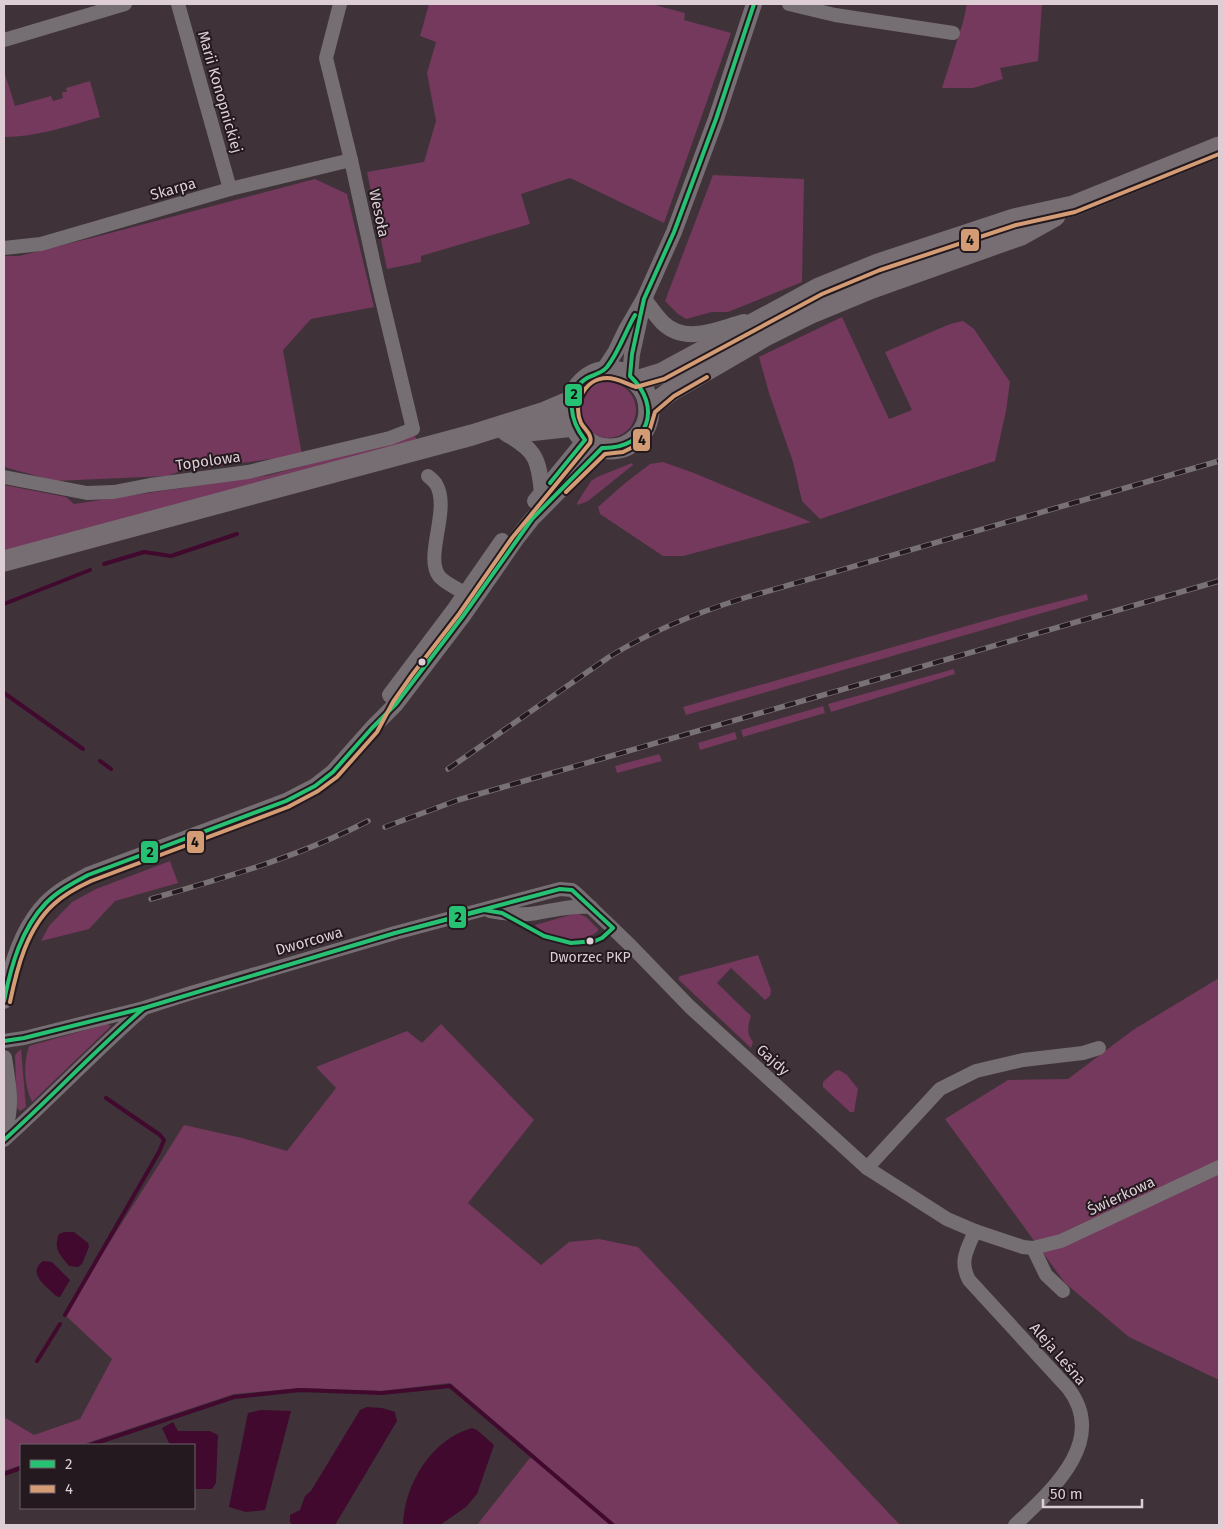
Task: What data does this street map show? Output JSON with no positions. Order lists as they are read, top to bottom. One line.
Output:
{"streets":{"street":["Marii Konopnickiej","Skarpa","Wesoła","Topolowa","Dworcowa","Gajdy","Świerkowa","Aleja Leśna"]},"crossings":[["Marii Konopnickiej","Skarpa"],["Skarpa","Wesoła"],["Wesoła","Topolowa"],["Dworcowa","Gajdy"],["Gajdy","Świerkowa"],["Świerkowa","Aleja Leśna"]],"places":["Dworzec PKP"],"lines":["transit line 2","transit line 4"],"legend":["2","4"],"scale_bar":"50 m"}
